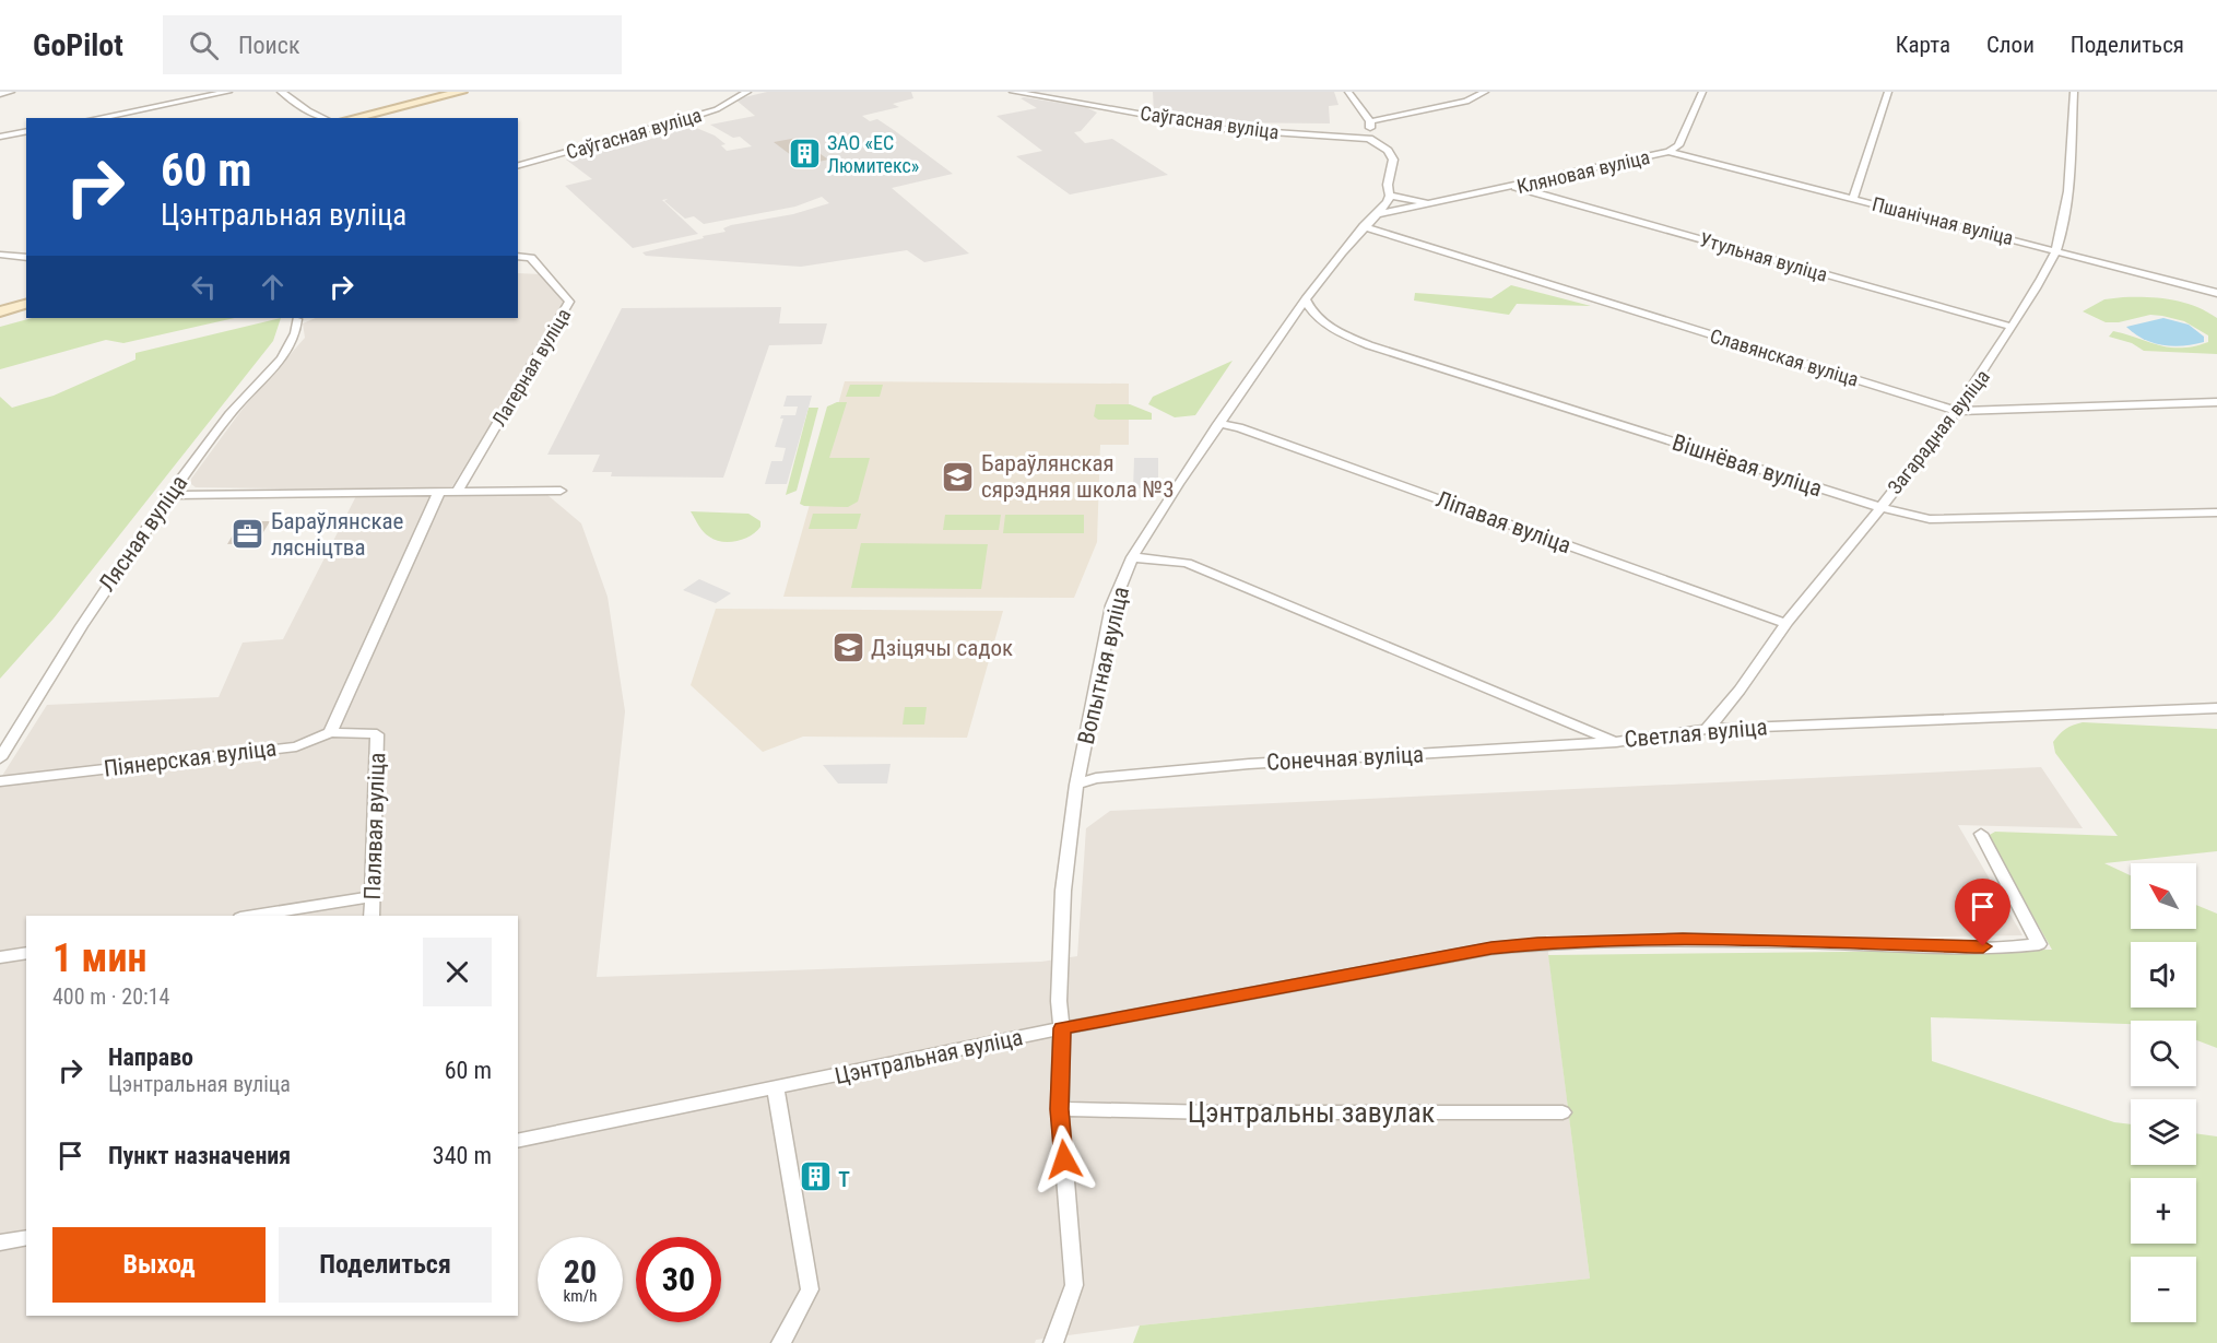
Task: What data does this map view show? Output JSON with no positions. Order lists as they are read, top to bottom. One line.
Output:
{"streets":{"street":["Саўгасная вуліца","Кляновая вуліца","Пшанічная вуліца","Утульная вуліца","Славянская вуліца","Лагерная вуліца","Загарадная вуліца","Вішнёвая вуліца","Ліпавая вуліца","Лясная вуліца","Вопытная вуліца","Светлая вуліца","Піянерская вуліца","Сонечная вуліца","Палявая вуліца","Цэнтральная вуліца","Цэнтральны завулак"]},"crossings":[["Кляновая вуліца","Пшанічная вуліца"],["Кляновая вуліца","Утульная вуліца"],["Кляновая вуліца","Вопытная вуліца"],["Пшанічная вуліца","Загарадная вуліца"],["Утульная вуліца","Загарадная вуліца"],["Славянская вуліца","Загарадная вуліца"],["Славянская вуліца","Вопытная вуліца"],["Загарадная вуліца","Вішнёвая вуліца"],["Загарадная вуліца","Ліпавая вуліца"],["Загарадная вуліца","Светлая вуліца"],["Вішнёвая вуліца","Вопытная вуліца"],["Ліпавая вуліца","Вопытная вуліца"],["Вопытная вуліца","Светлая вуліца"],["Вопытная вуліца","Сонечная вуліца"],["Вопытная вуліца","Цэнтральная вуліца"],["Вопытная вуліца","Цэнтральны завулак"],["Светлая вуліца","Сонечная вуліца"],["Піянерская вуліца","Палявая вуліца"]],"places":{"building":["ЗАО «ЕС Люмитекс»","т"],"school or university":["Бараўлянская сярэдняя школа №3","Дзіцячы садок"],"office":["Бараўлянскае лясніцтва"]},"north":"top left","page":{"header":"GoPilot","search":"Поиск","nav":["Карта","Слои","Поделиться"],"turn":["60 m","Цэнтральная вуліца"],"map_buttons":["+","−"],"heading":["1 мин","400 m · 20:14"],"list":[{"name":"Направо","note":"Цэнтральная вуліца","value":"60 m"},{"name":"Пункт назначения","value":"340 m"}],"buttons":["Выход","Поделиться"],"speed":"20 km/h","limit":"30"}}
